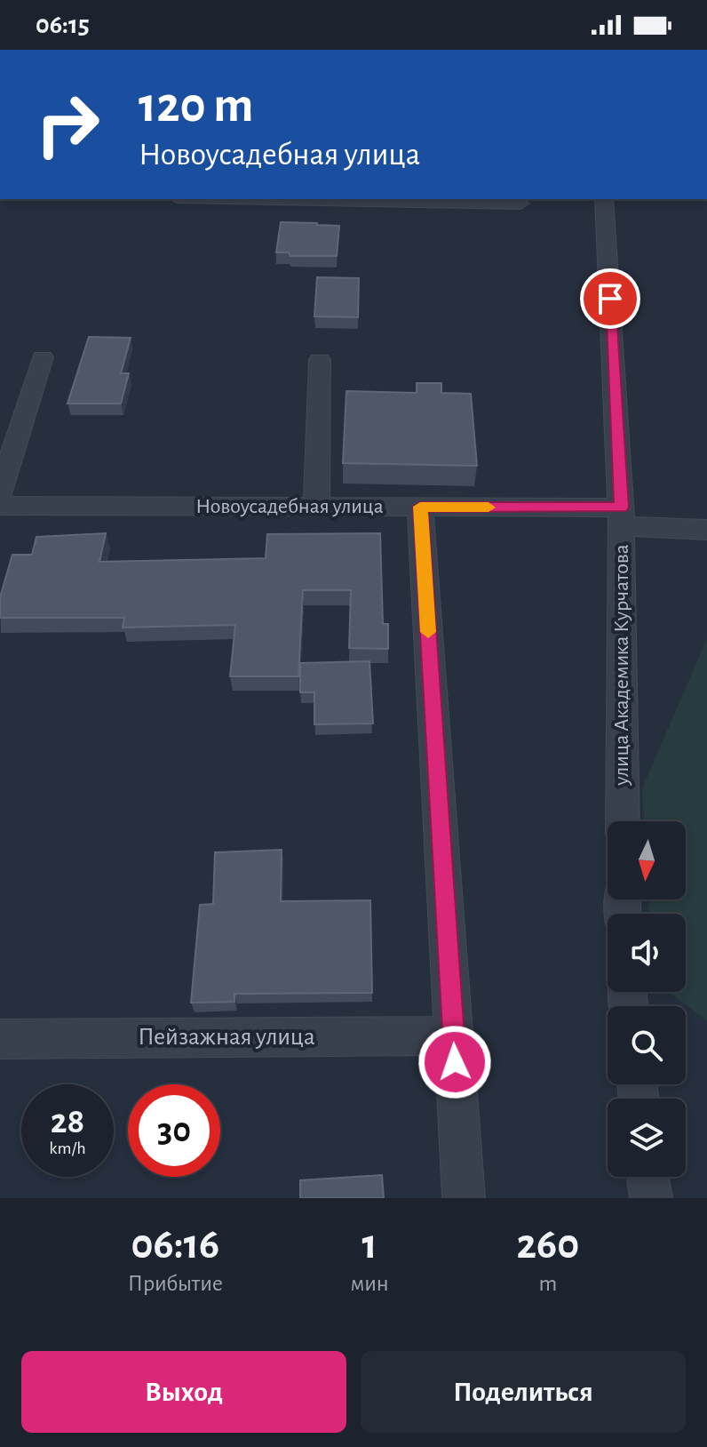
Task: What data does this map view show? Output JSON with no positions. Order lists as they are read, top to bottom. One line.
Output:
{"streets":{"street":["Новоусадебная улица","улица Академика Курчатова","Пейзажная улица"]},"crossings":[["Новоусадебная улица","улица Академика Курчатова"]],"north":"bottom","page":{"status":"06:15","turn":["120 m","Новоусадебная улица"],"speed":"28 km/h","limit":"30","eta":["06:16","Прибытие","1","мин","260","m"],"buttons":["Выход","Поделиться"]}}
